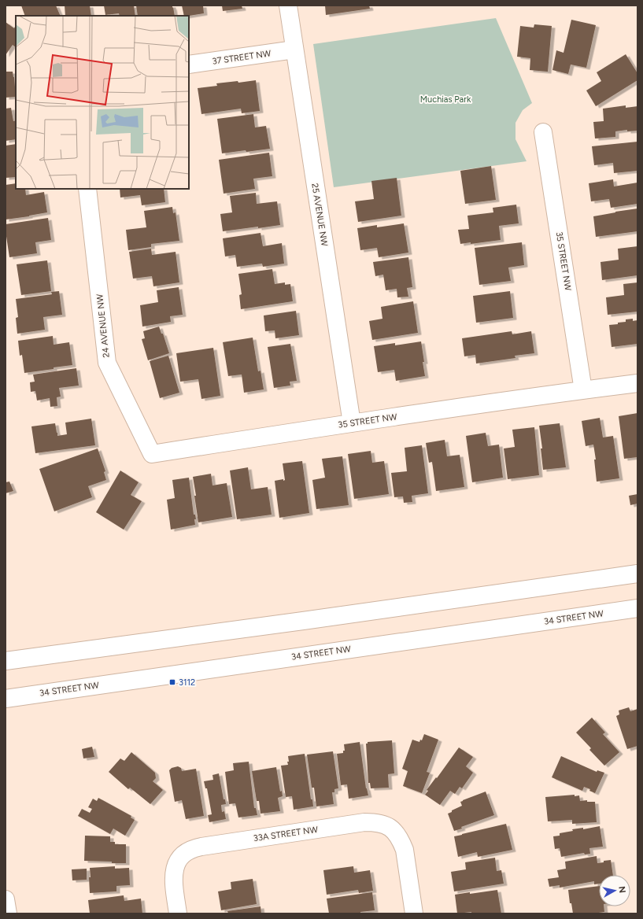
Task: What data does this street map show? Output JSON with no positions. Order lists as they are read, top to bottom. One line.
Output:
{"streets":{"street":["37 STREET NW","25 AVENUE NW","35 STREET NW","24 AVENUE NW","34 STREET NW","33A STREET NW"]},"crossings":[["37 STREET NW","25 AVENUE NW"],["25 AVENUE NW","35 STREET NW"],["35 STREET NW","24 AVENUE NW"]],"parks":["Muchias Park"],"places":{"transit":["3112"]},"north":"right"}
